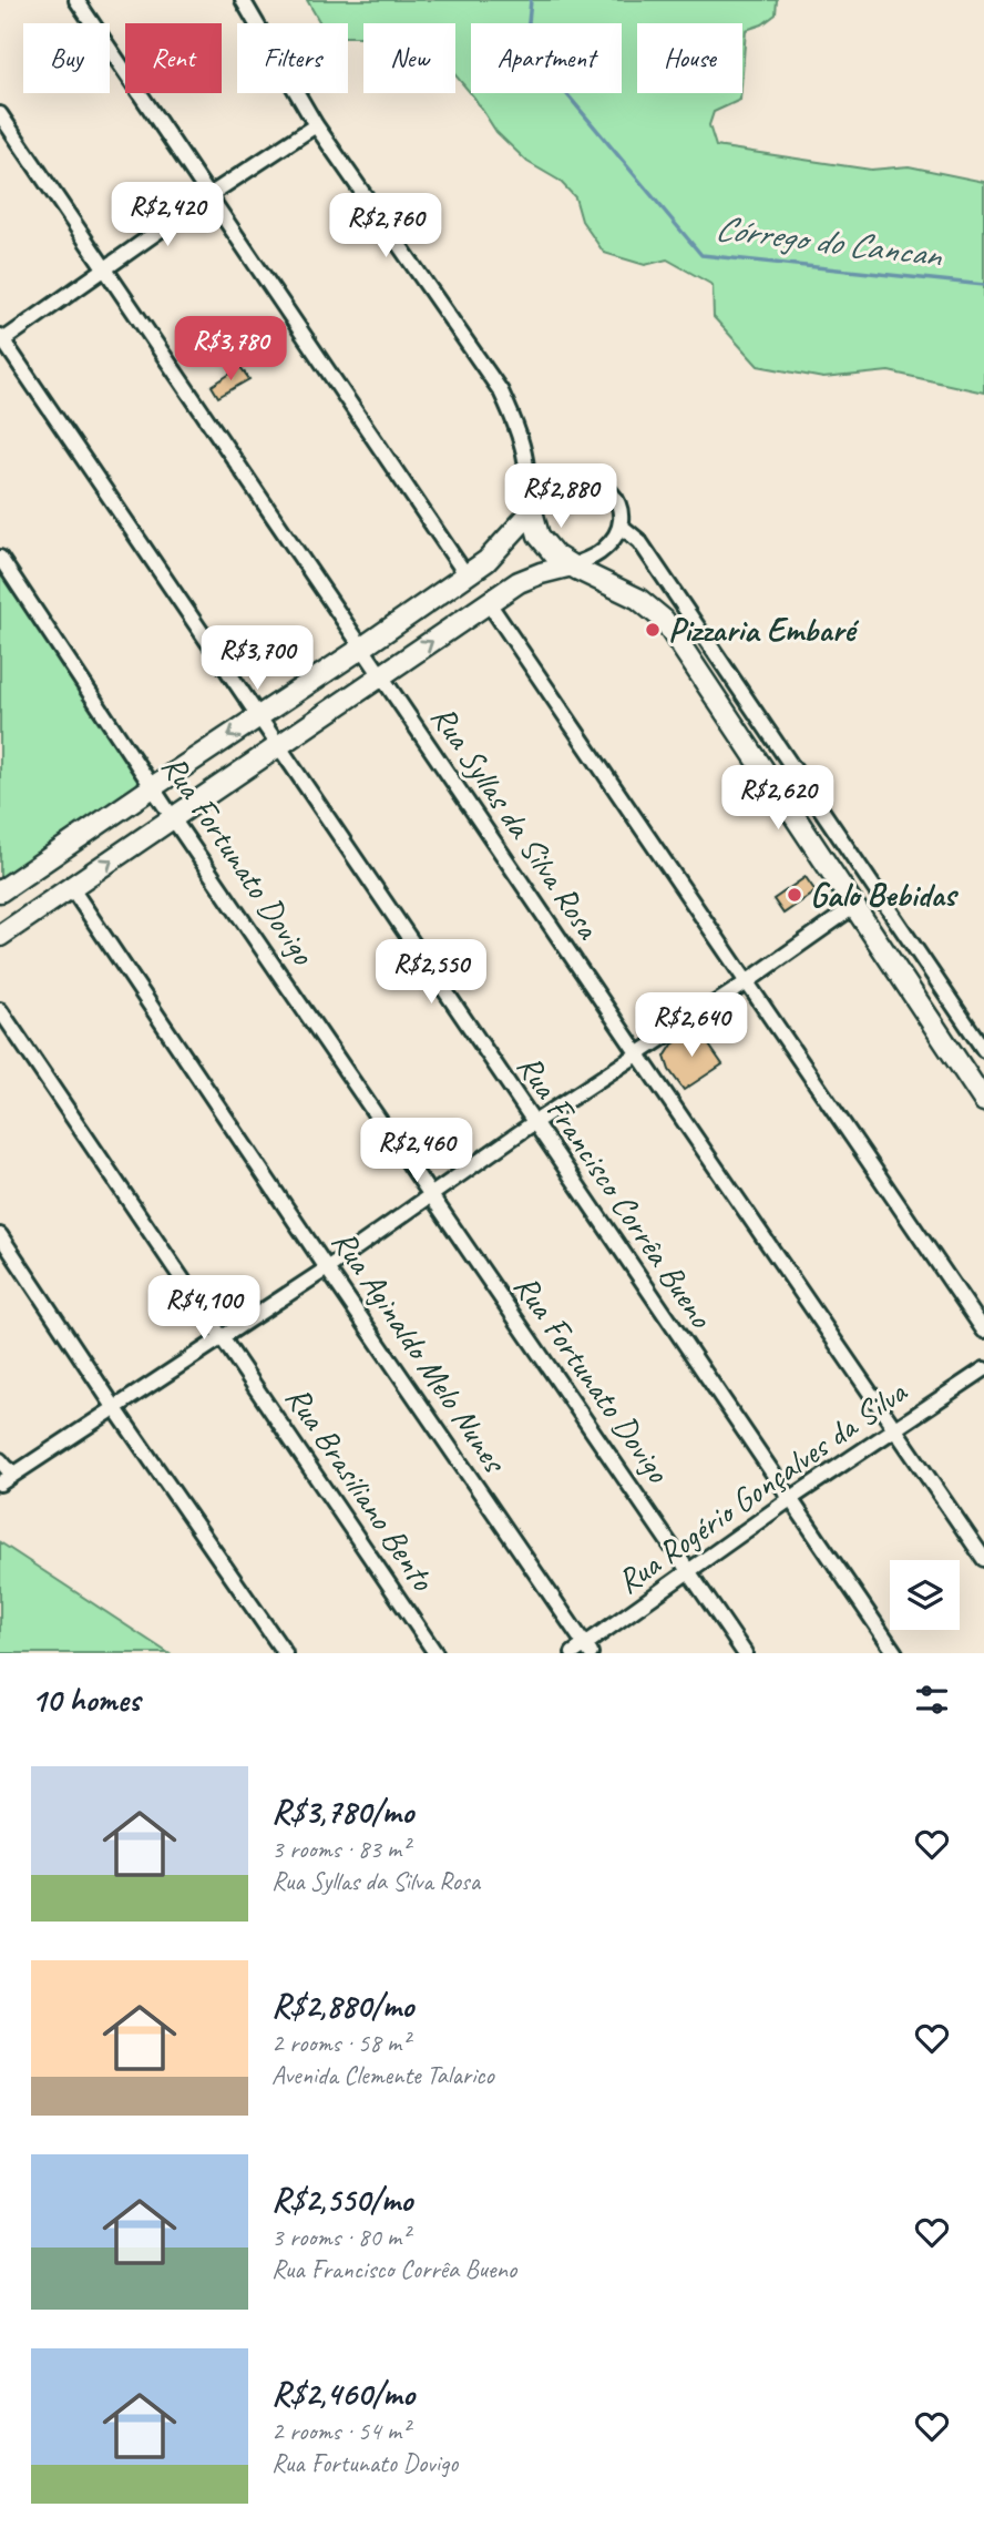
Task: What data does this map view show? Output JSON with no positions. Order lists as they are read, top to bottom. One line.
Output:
{"streets":{"street":["Rua Syllas da Silva Rosa","Rua Fortunato Dovigo","Rua Francisco Corrêa Bueno","Rua Aginaldo Melo Nunes","Rua Rogério Gonçalves da Silva","Rua Brasiliano Bento"]},"crossings":[["Rua Syllas da Silva Rosa","Rua Rogério Gonçalves da Silva"],["Rua Fortunato Dovigo","Rua Rogério Gonçalves da Silva"],["Rua Francisco Corrêa Bueno","Rua Rogério Gonçalves da Silva"],["Rua Aginaldo Melo Nunes","Rua Rogério Gonçalves da Silva"]],"water":["Córrego do Cancan"],"places":["Pizzaria Embaré","Galo Bebidas"],"page":{"chip":["Buy","Rent","Filters","New","Apartment","House"],"price":["R$2,420","R$2,760","R$3,780","R$2,880","R$3,700","R$2,620","R$2,550","R$2,640","R$2,460","R$4,100"],"heading":"10 homes","list":[{"name":"R$3,780/mo","note":"3 rooms · 83 m² · Rua Syllas da Silva Rosa"},{"name":"R$2,880/mo","note":"2 rooms · 58 m² · Avenida Clemente Talarico"},{"name":"R$2,550/mo","note":"3 rooms · 80 m² · Rua Francisco Corrêa Bueno"},{"name":"R$2,460/mo","note":"2 rooms · 54 m² · Rua Fortunato Dovigo"}]}}
